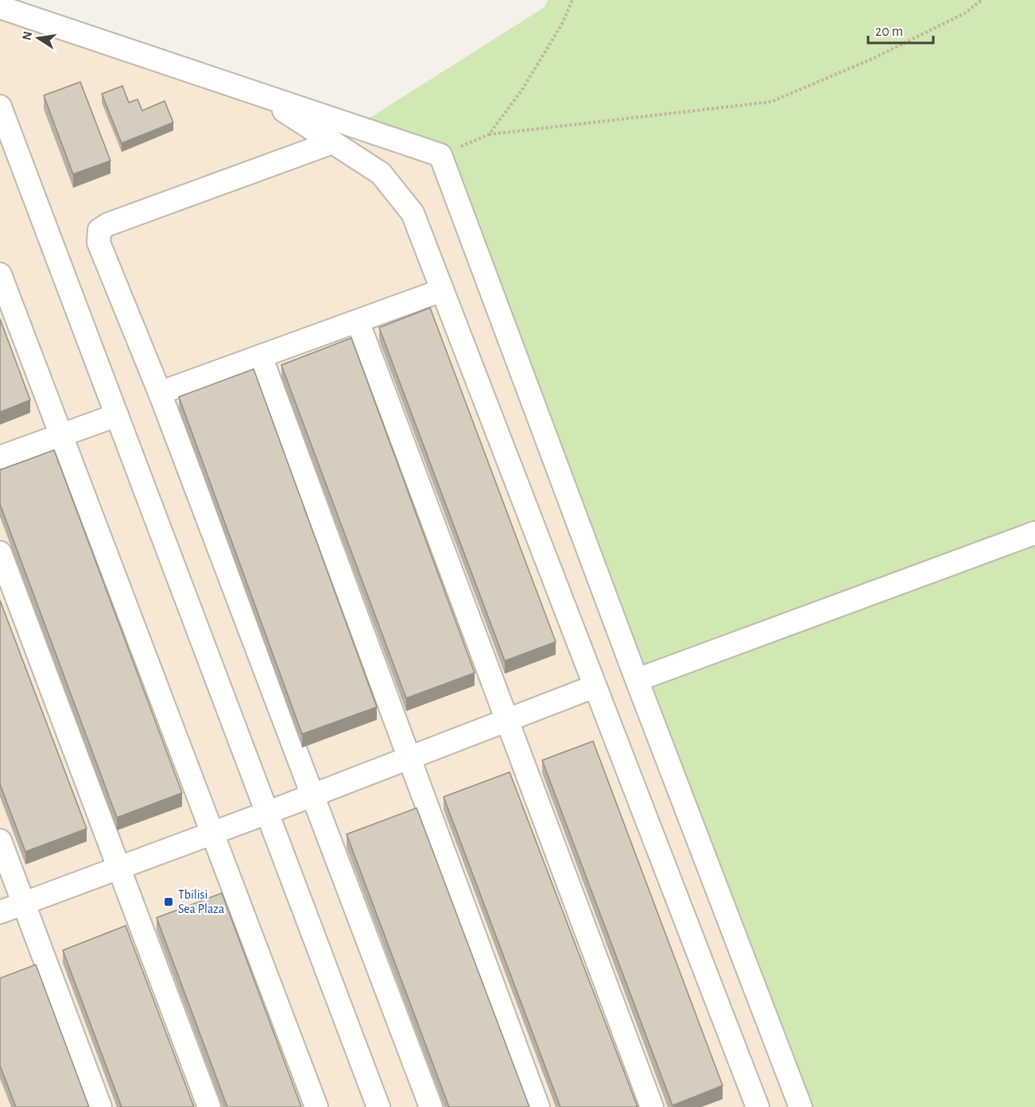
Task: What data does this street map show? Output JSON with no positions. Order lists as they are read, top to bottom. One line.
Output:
{"places":{"transit":["Tbilisi Sea Plaza"]},"scale_bar":"20 m","north":"left"}
